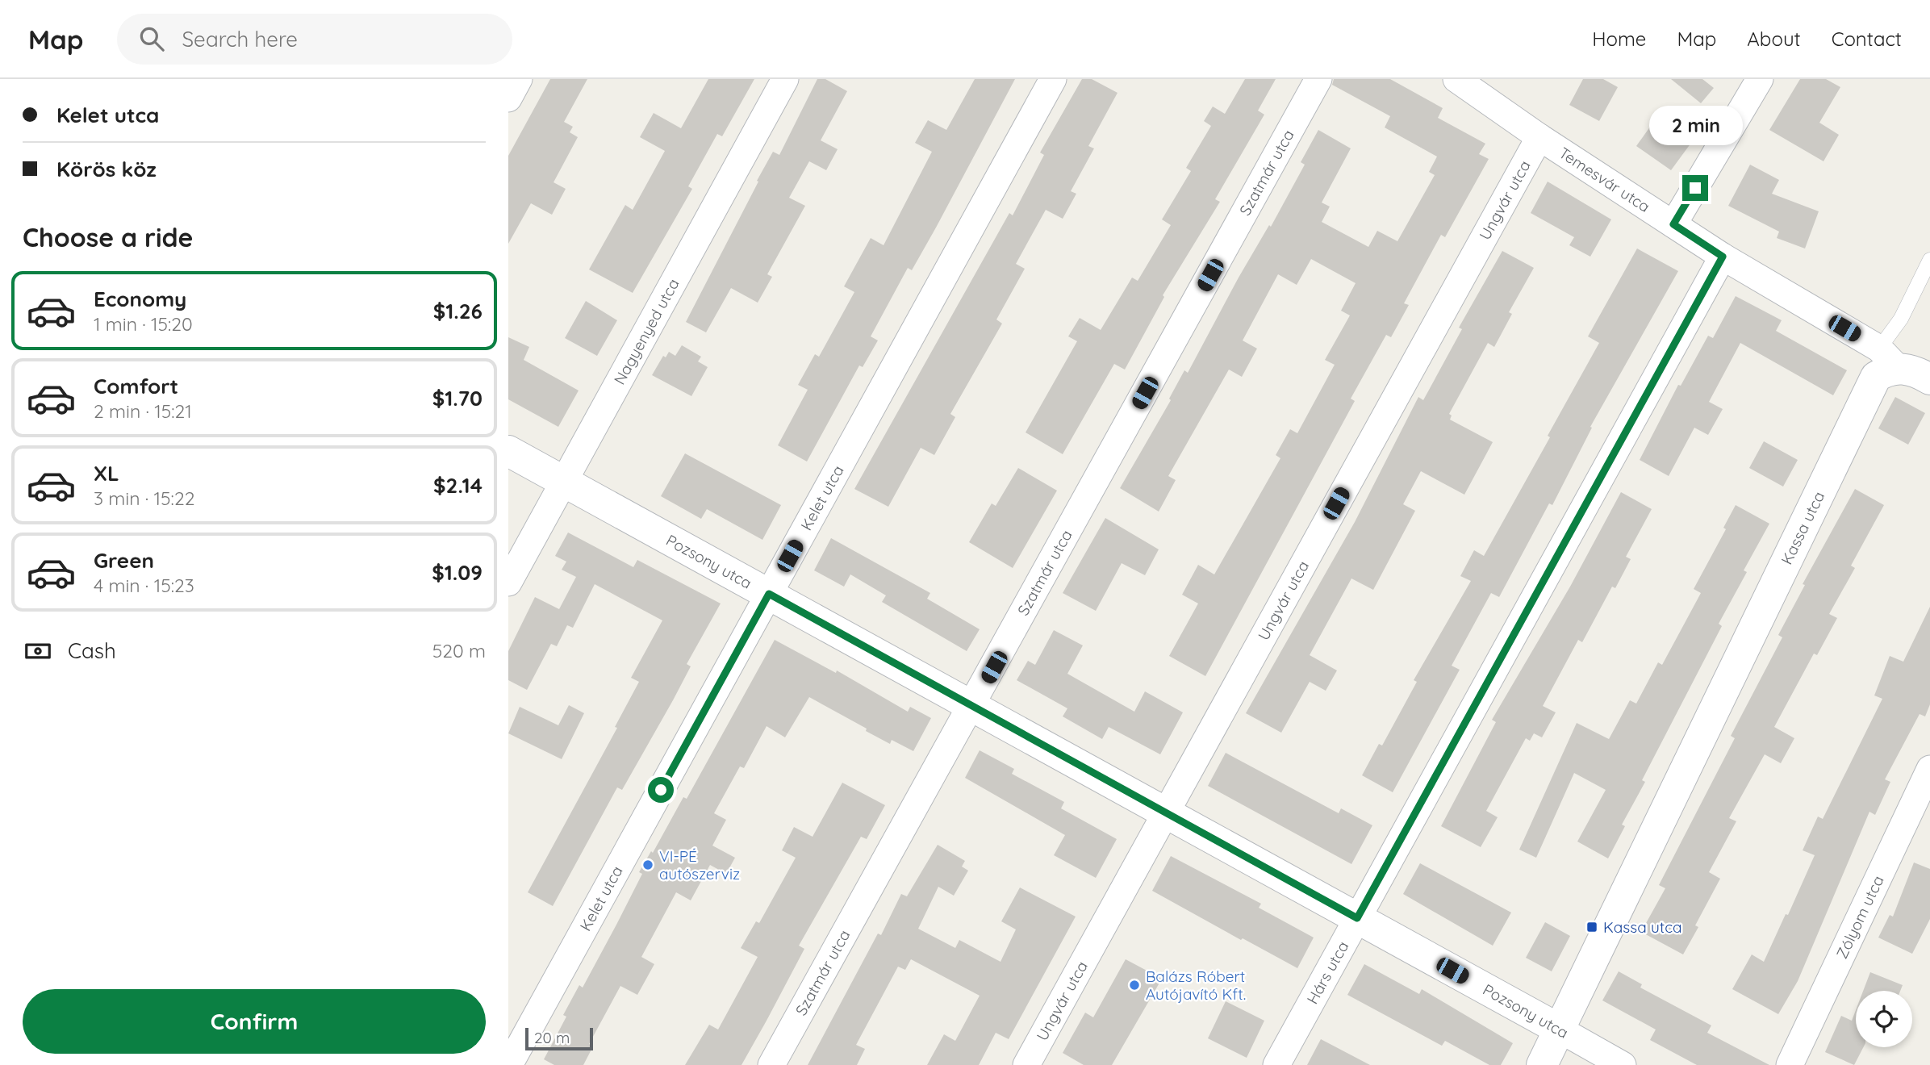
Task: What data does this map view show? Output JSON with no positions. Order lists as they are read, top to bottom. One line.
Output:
{"streets":{"street":["Szatmár utca","Temesvár utca","Ungvár utca","Nagyenyed utca","Kelet utca","Kassa utca","Pozsony utca","Zólyom utca","Hárs utca"]},"crossings":[["Szatmár utca","Pozsony utca"],["Temesvár utca","Ungvár utca"],["Temesvár utca","Kassa utca"],["Temesvár utca","Hárs utca"],["Ungvár utca","Pozsony utca"],["Nagyenyed utca","Pozsony utca"],["Kelet utca","Pozsony utca"],["Kassa utca","Pozsony utca"],["Pozsony utca","Hárs utca"]],"places":{"other":["VI-PÉ autószerviz","Balázs Róbert Autójavító Kft."],"transit":["Kassa utca"]},"scale_bar":"20 m","page":{"header":"Map","search":"Search here","nav":["Home","Map","About","Contact"],"banner":["Kelet utca","Körös köz"],"bubble":"2 min","heading":"Choose a ride","list":[{"name":"Economy","note":"1 min · 15:20","value":"$1.26"},{"name":"Comfort","note":"2 min · 15:21","value":"$1.70"},{"name":"XL","note":"3 min · 15:22","value":"$2.14"},{"name":"Green","note":"4 min · 15:23","value":"$1.09"}],"pay":["Cash","520 m"],"buttons":"Confirm","scale":"20 m"}}
